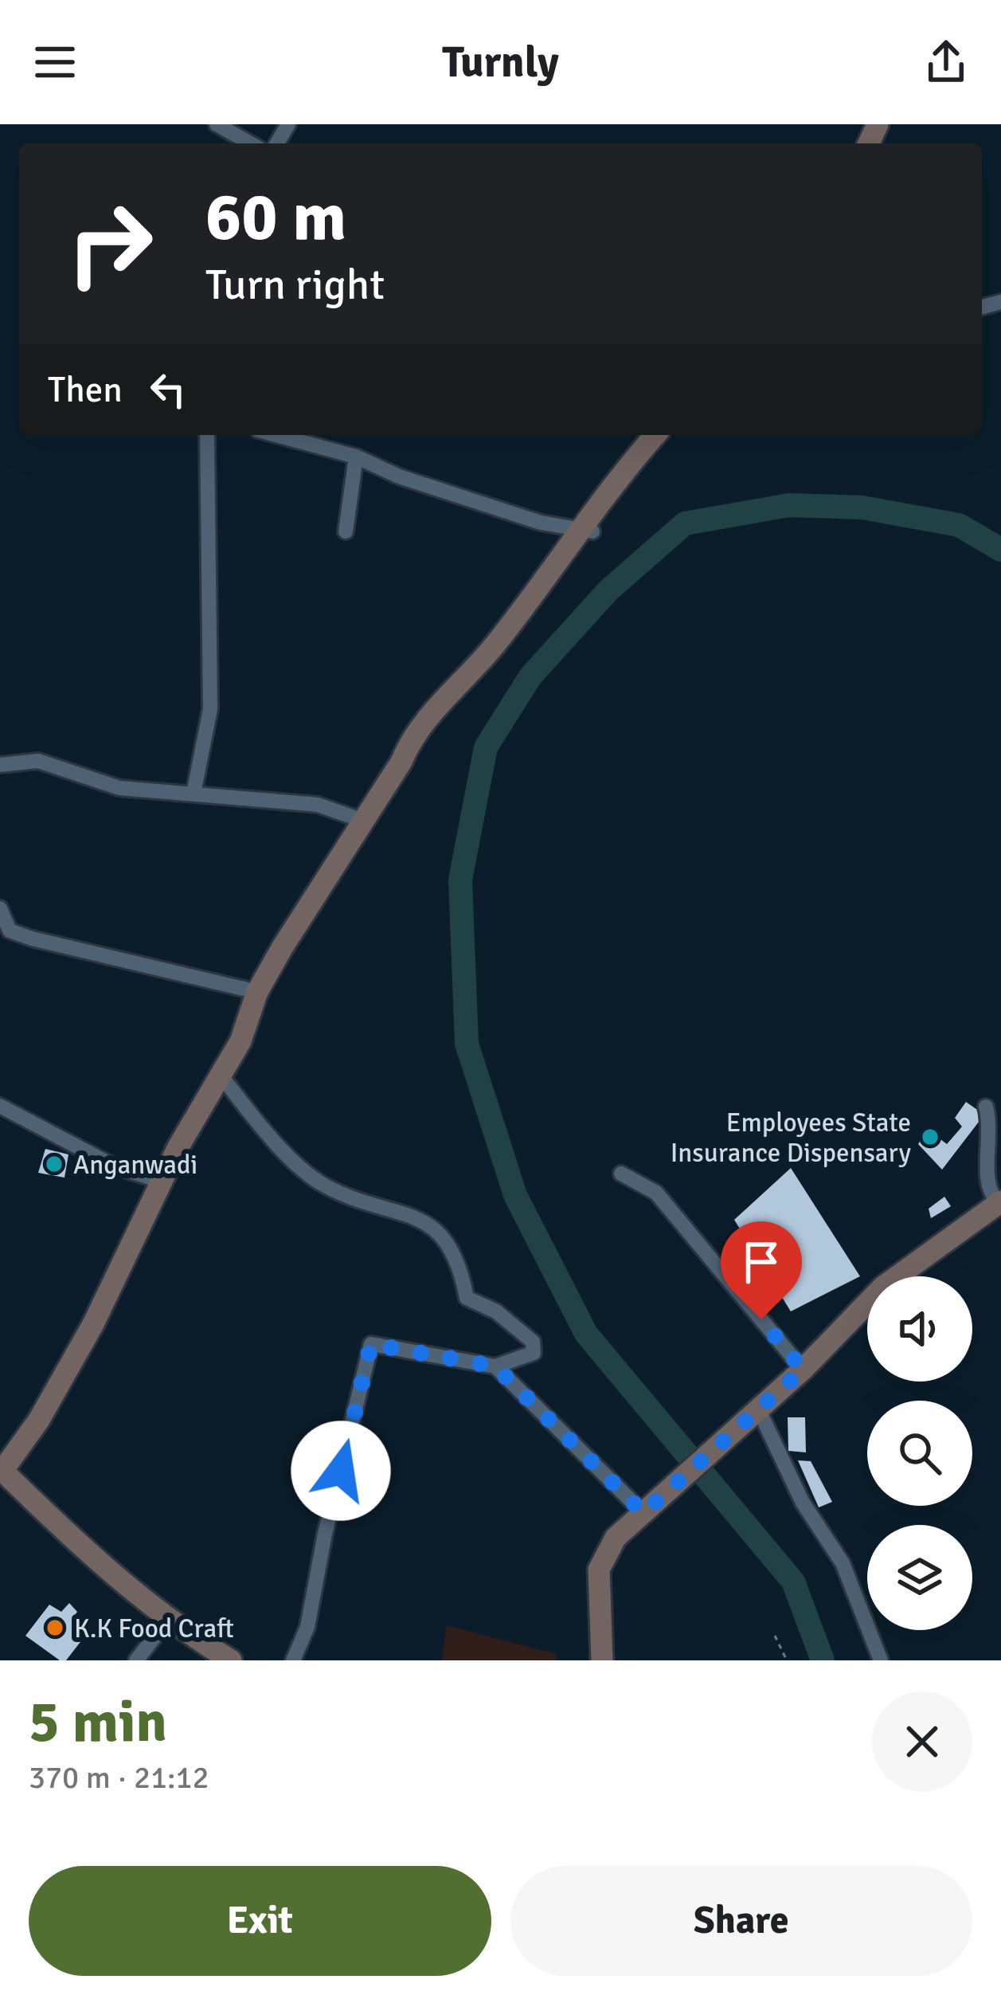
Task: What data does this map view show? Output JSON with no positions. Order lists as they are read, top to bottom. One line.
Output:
{"places":["Employees State Insurance Dispensary","Anganwadi","K.K Food Craft"],"page":{"header":"Turnly","turn":["60 m","Turn right"],"then":"Then","heading":["5 min","370 m · 21:12"],"buttons":["Exit","Share"]}}
